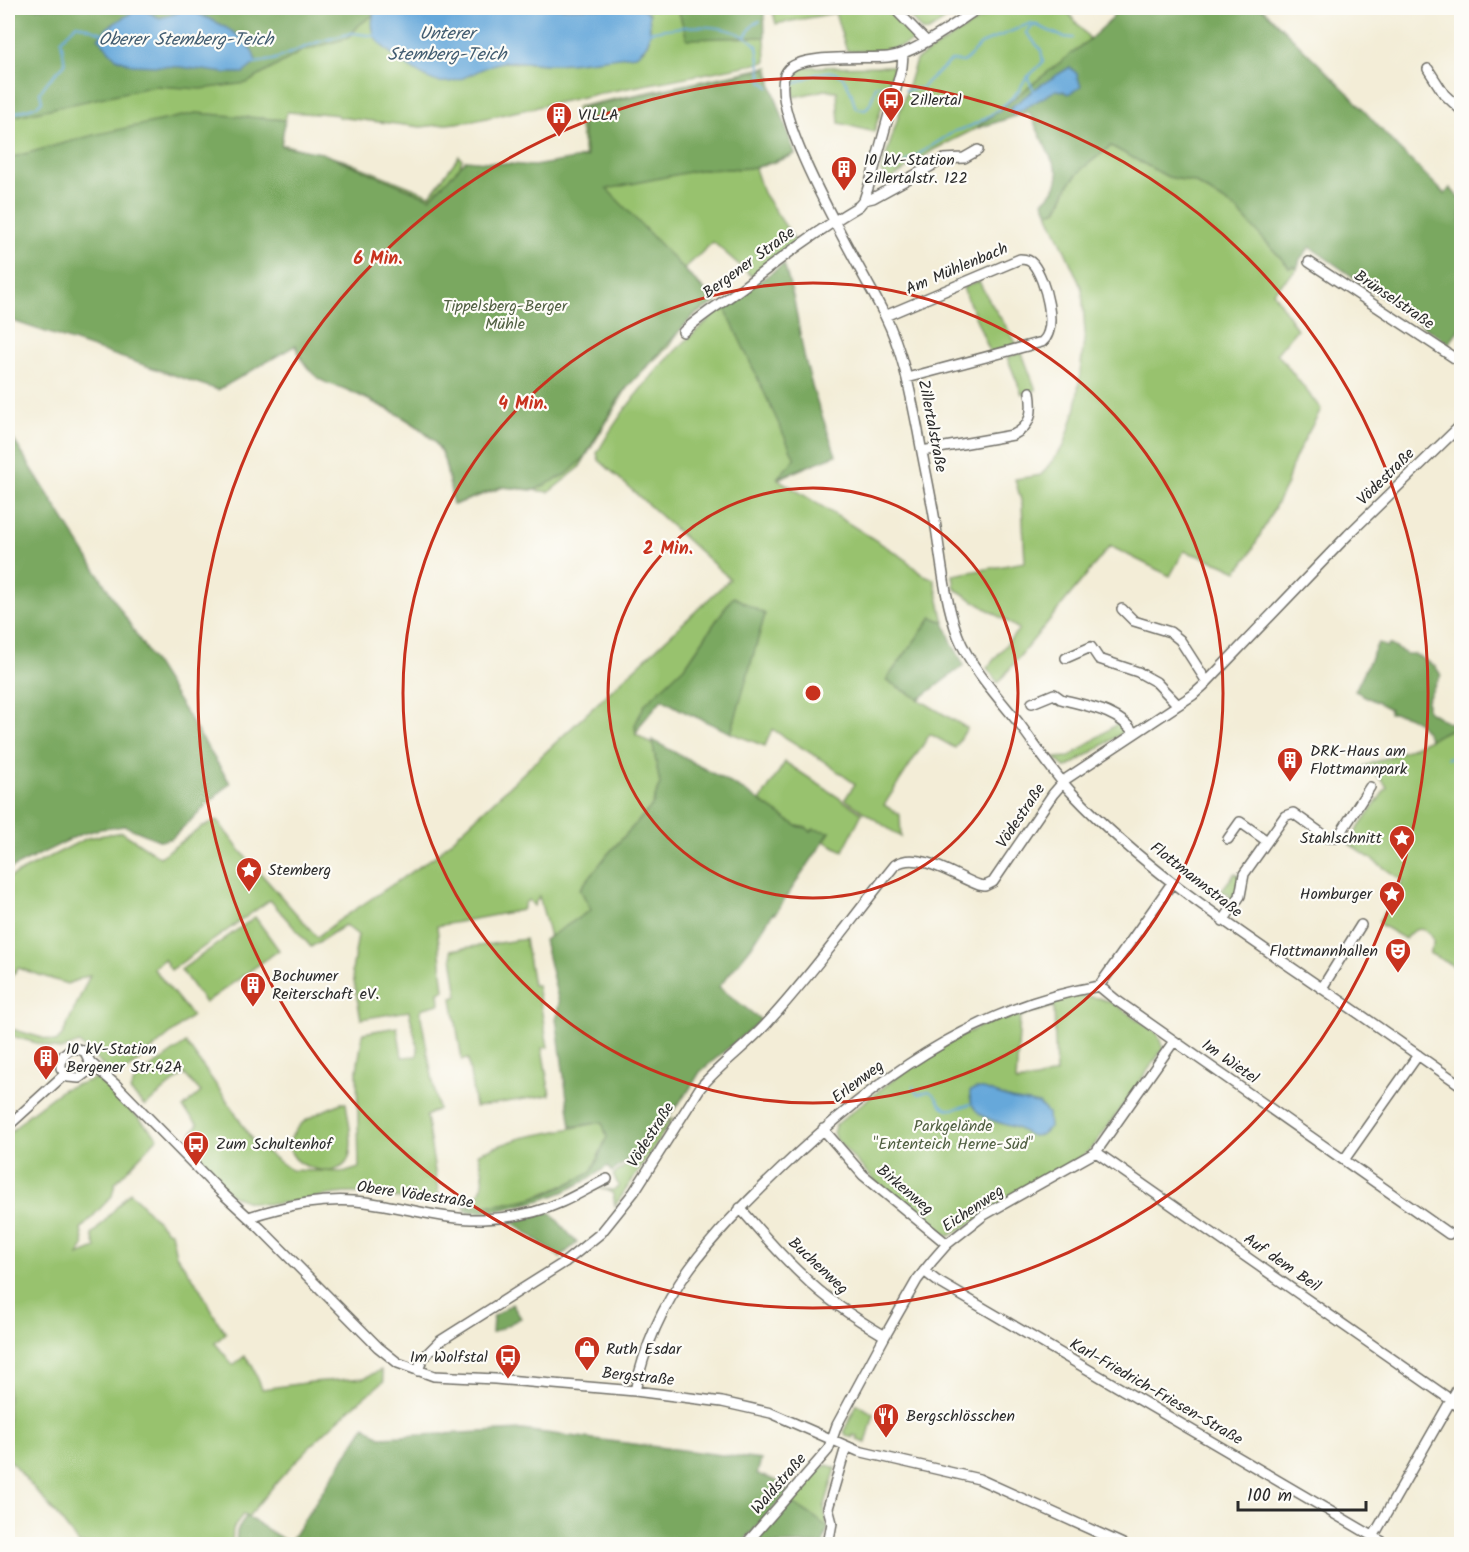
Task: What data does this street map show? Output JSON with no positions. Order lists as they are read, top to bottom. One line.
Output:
{"streets":{"street":["Bergener Straße","Am Mühlenbach","Brünselstraße","Zillertalstraße","Vödestraße","Flottmannstraße","Im Wietel","Erlenweg","Birkenweg","Obere Vödestraße","Eichenweg","Auf dem Beil","Buchenweg","Bergstraße","Karl-Friedrich-Friesen-Straße","Waldstraße"]},"crossings":[["Bergener Straße","Zillertalstraße"],["Am Mühlenbach","Zillertalstraße"],["Zillertalstraße","Vödestraße"],["Zillertalstraße","Flottmannstraße"],["Vödestraße","Flottmannstraße"],["Vödestraße","Bergstraße"],["Im Wietel","Erlenweg"],["Im Wietel","Eichenweg"],["Erlenweg","Birkenweg"],["Erlenweg","Buchenweg"],["Erlenweg","Bergstraße"],["Birkenweg","Eichenweg"],["Eichenweg","Auf dem Beil"],["Eichenweg","Buchenweg"],["Eichenweg","Bergstraße"],["Eichenweg","Karl-Friedrich-Friesen-Straße"],["Eichenweg","Waldstraße"],["Bergstraße","Waldstraße"]],"water":["Unterer Stemberg-Teich","Oberer Stemberg-Teich"],"parks":["Tippelsberg-Berger Mühle","Parkgelände \"Ententeich Herne-Süd\""],"places":{"bus stop":["Zillertal","Zum Schultenhof","Im Wolfstal"],"building":["VILLA","10 kV-Station Zillertalstr. 122","DRK-Haus am Flottmannpark","Bochumer Reiterschaft eV.","10 kV-Station Bergener Str.42A"],"place":["Stahlschnitt","Stemberg","Homburger"],"theatre":["Flottmannhallen"],"shop":["Ruth Esdar"],"restaurant":["Bergschlösschen"]},"scale_bar":"100 m","rings":["6 Min.","4 Min.","2 Min."]}
